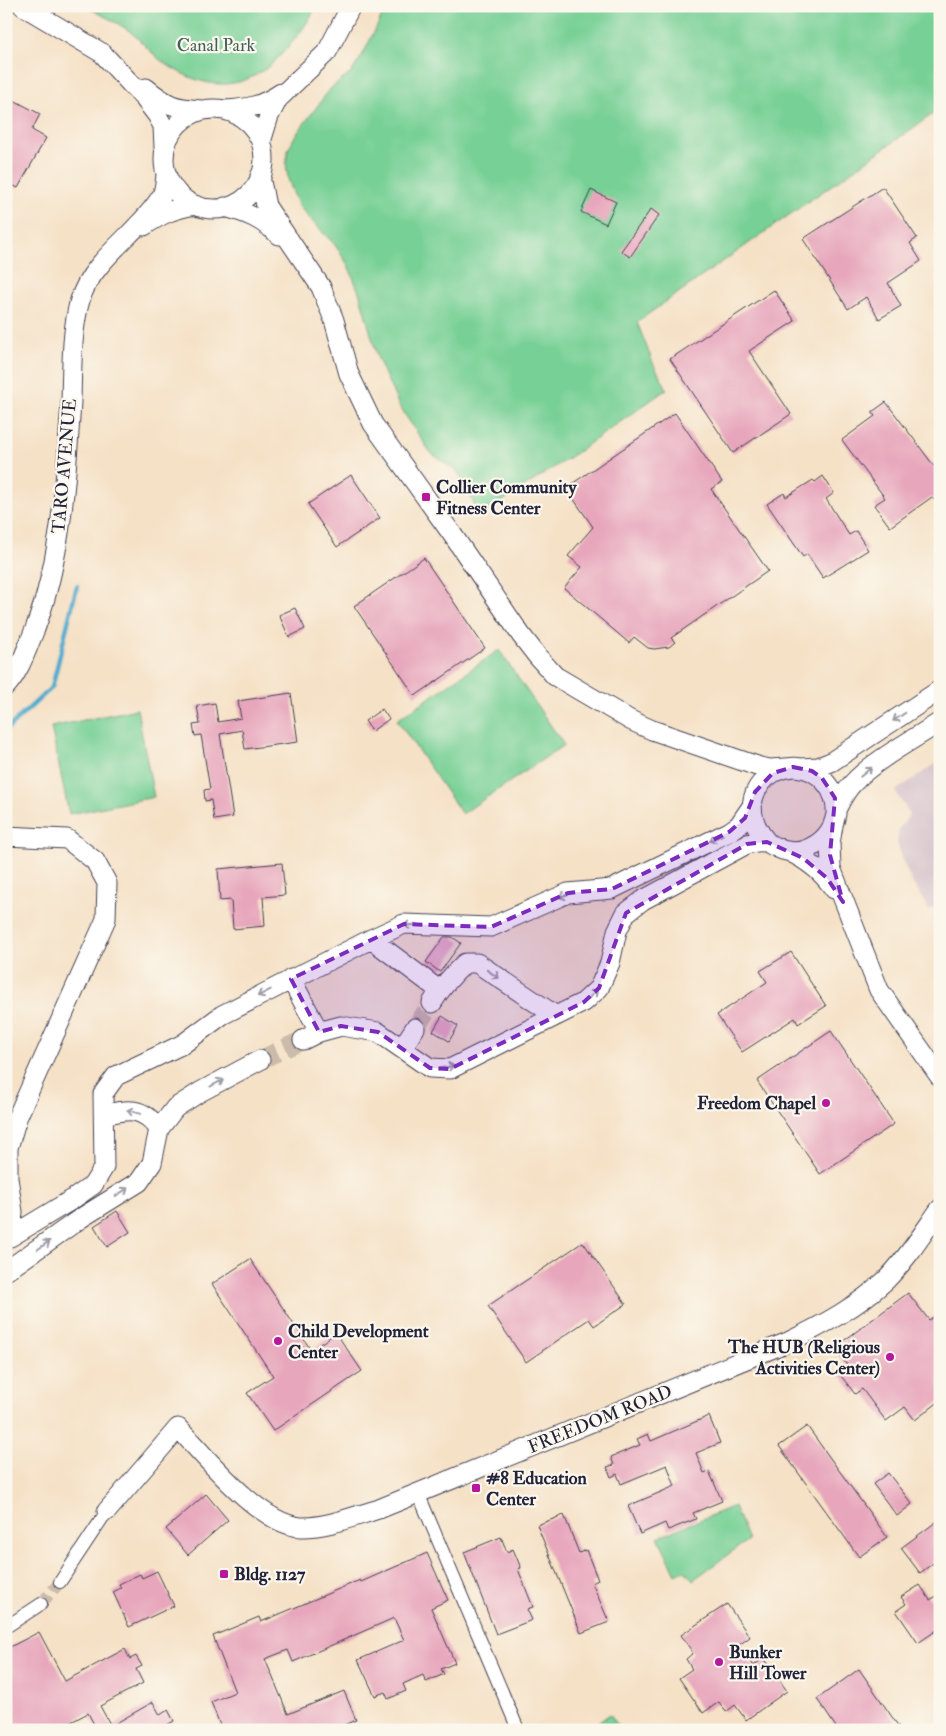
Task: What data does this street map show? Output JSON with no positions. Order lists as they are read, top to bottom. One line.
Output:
{"streets":{"street":["TARO AVENUE","FREEDOM ROAD"]},"parks":["Canal Park"],"places":{"transit":["Collier Community Fitness Center","#8 Education Center","Bldg. 1127"],"other":["Freedom Chapel","Child Development Center","The HUB (Religious Activities Center)","Bunker Hill Tower"]}}
